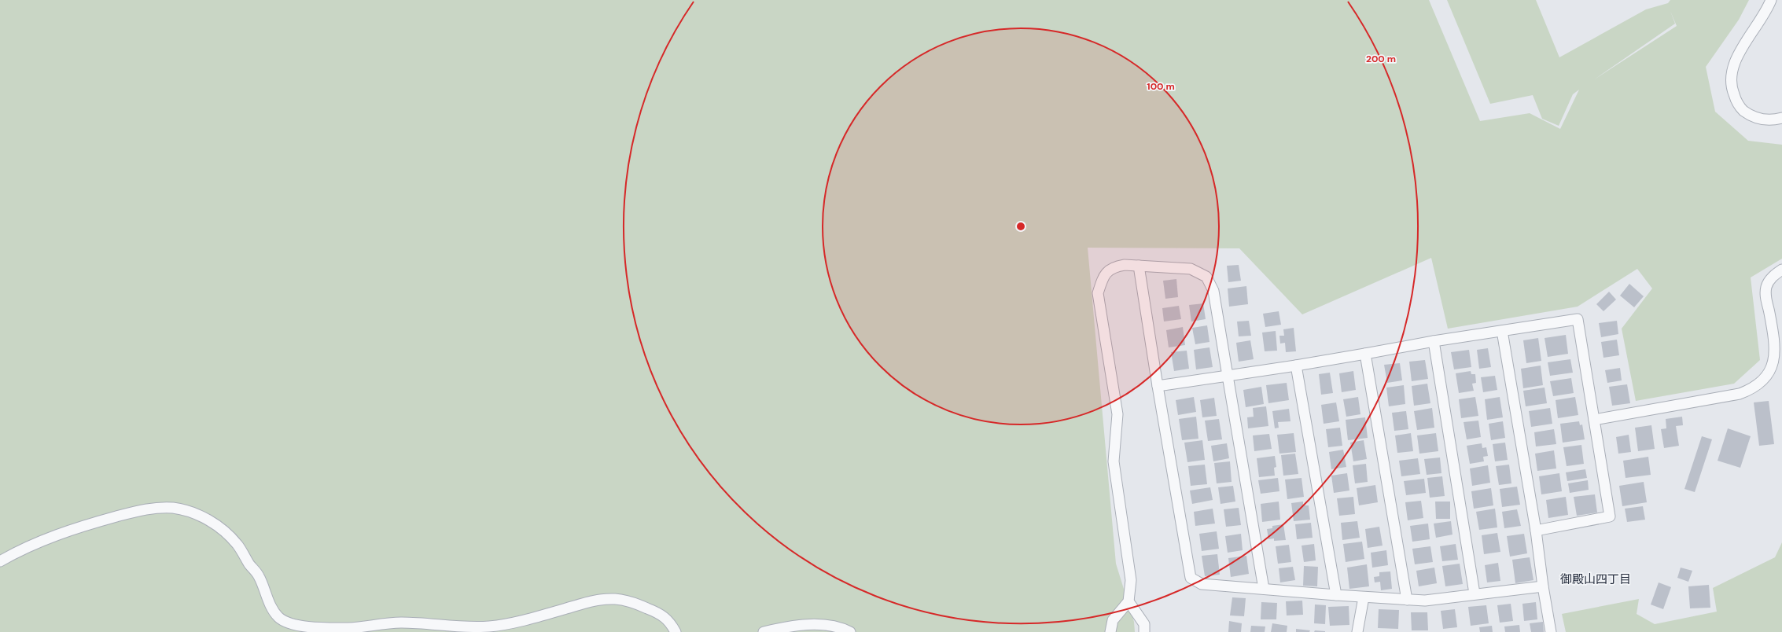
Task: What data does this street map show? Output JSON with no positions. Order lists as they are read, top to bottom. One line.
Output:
{"districts":["御殿山四丁目"],"rings":["200 m","100 m"]}
